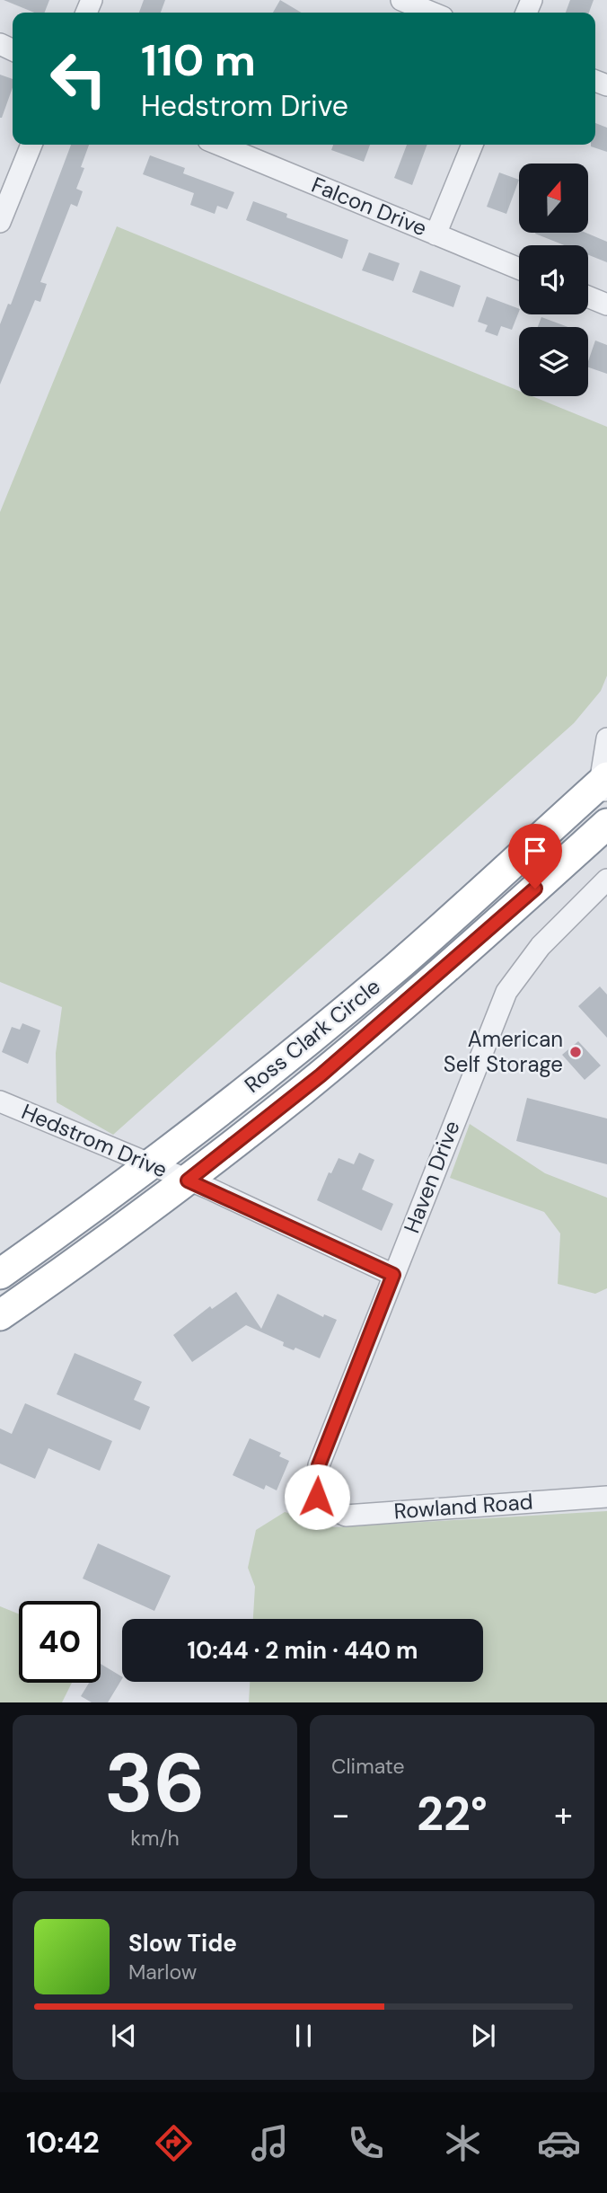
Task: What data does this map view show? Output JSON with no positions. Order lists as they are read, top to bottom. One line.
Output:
{"streets":{"highway":["Ross Clark Circle"],"street":["Falcon Drive","Hedstrom Drive","Haven Drive","Rowland Road"]},"crossings":[["Ross Clark Circle","Hedstrom Drive"],["Hedstrom Drive","Haven Drive"],["Haven Drive","Rowland Road"]],"places":["American Self Storage"],"north":"top","page":{"turn":["110 m","Hedstrom Drive"],"limit":"40","trip":"10:44 · 2 min · 440 m","tile":[["36","km/h"],"Climate"],"heat":["−","22°","+"],"song":["Slow Tide","Marlow"],"tabs":"10:42"}}
